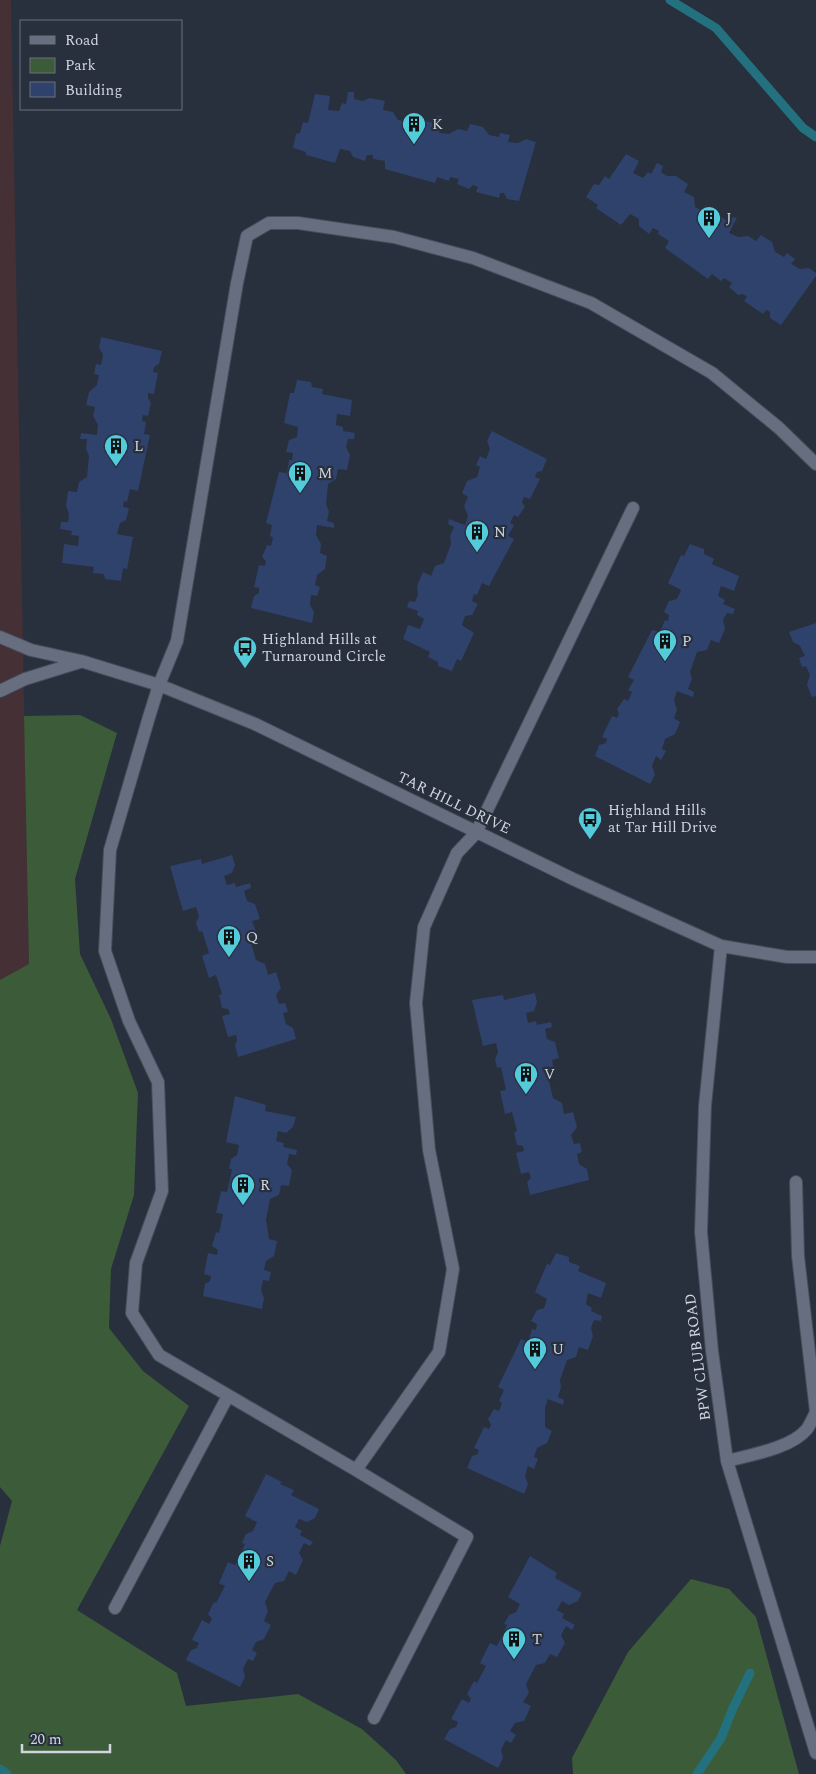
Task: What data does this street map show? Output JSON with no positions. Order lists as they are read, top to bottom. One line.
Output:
{"streets":{"street":["TAR HILL DRIVE","BPW CLUB ROAD"]},"crossings":[["TAR HILL DRIVE","BPW CLUB ROAD"]],"places":{"building":["K","J","L","M","N","P","Q","V","R","U","S","T"],"bus stop":["Highland Hills at Turnaround Circle","Highland Hills at Tar Hill Drive"]},"legend":["Road","Park","Building"],"scale_bar":"20 m"}
